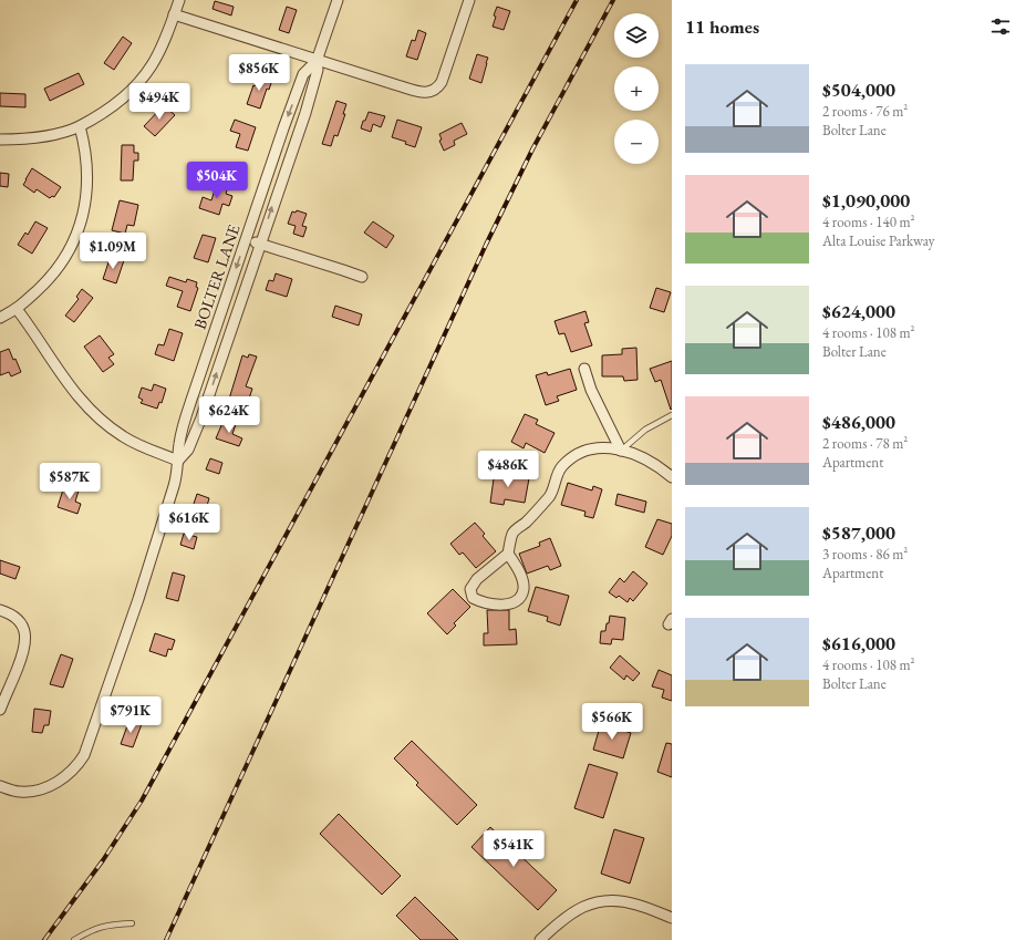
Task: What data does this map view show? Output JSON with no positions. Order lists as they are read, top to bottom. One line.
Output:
{"streets":{"street":["BOLTER LANE"]},"page":{"heading":"11 homes","map_buttons":["+","−"],"list":[{"name":"$504,000","note":"2 rooms · 76 m² · Bolter Lane"},{"name":"$1,090,000","note":"4 rooms · 140 m² · Alta Louise Parkway"},{"name":"$624,000","note":"4 rooms · 108 m² · Bolter Lane"},{"name":"$486,000","note":"2 rooms · 78 m² · Apartment"},{"name":"$587,000","note":"3 rooms · 86 m² · Apartment"},{"name":"$616,000","note":"4 rooms · 108 m² · Bolter Lane"}],"price":["$856K","$494K","$504K","$1.09M","$624K","$486K","$587K","$616K","$791K","$566K","$541K"]}}
